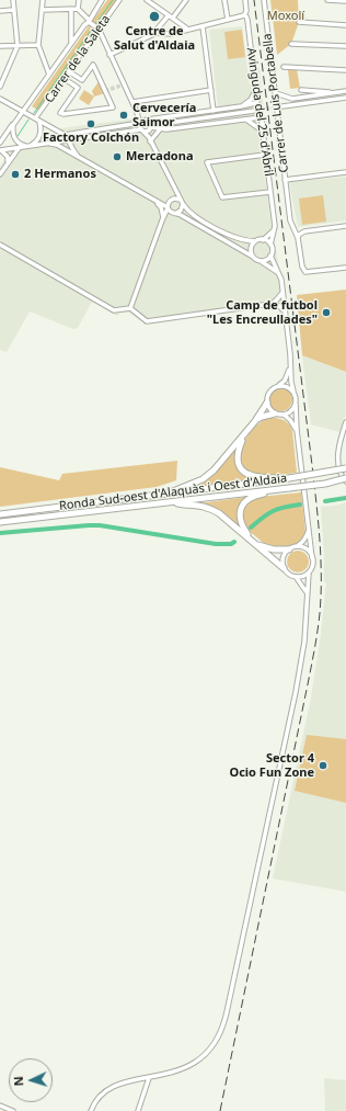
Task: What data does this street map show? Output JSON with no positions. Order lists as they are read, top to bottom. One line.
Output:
{"streets":{"main road":["Ronda Sud-oest d'Alaquàs i Oest d'Aldaia"],"street":["Carrer de la Saleta","Carrer de Luis Portabella","Avinguda del 25 d'Abril"]},"parks":["Moxolí"],"places":["Centre de Salut d'Aldaia","Cervecería Saimor","Factory Colchón","Mercadona","2 Hermanos","Camp de futbol \"Les Encreullades\"","Sector 4 Ocio Fun Zone"],"north":"left"}
